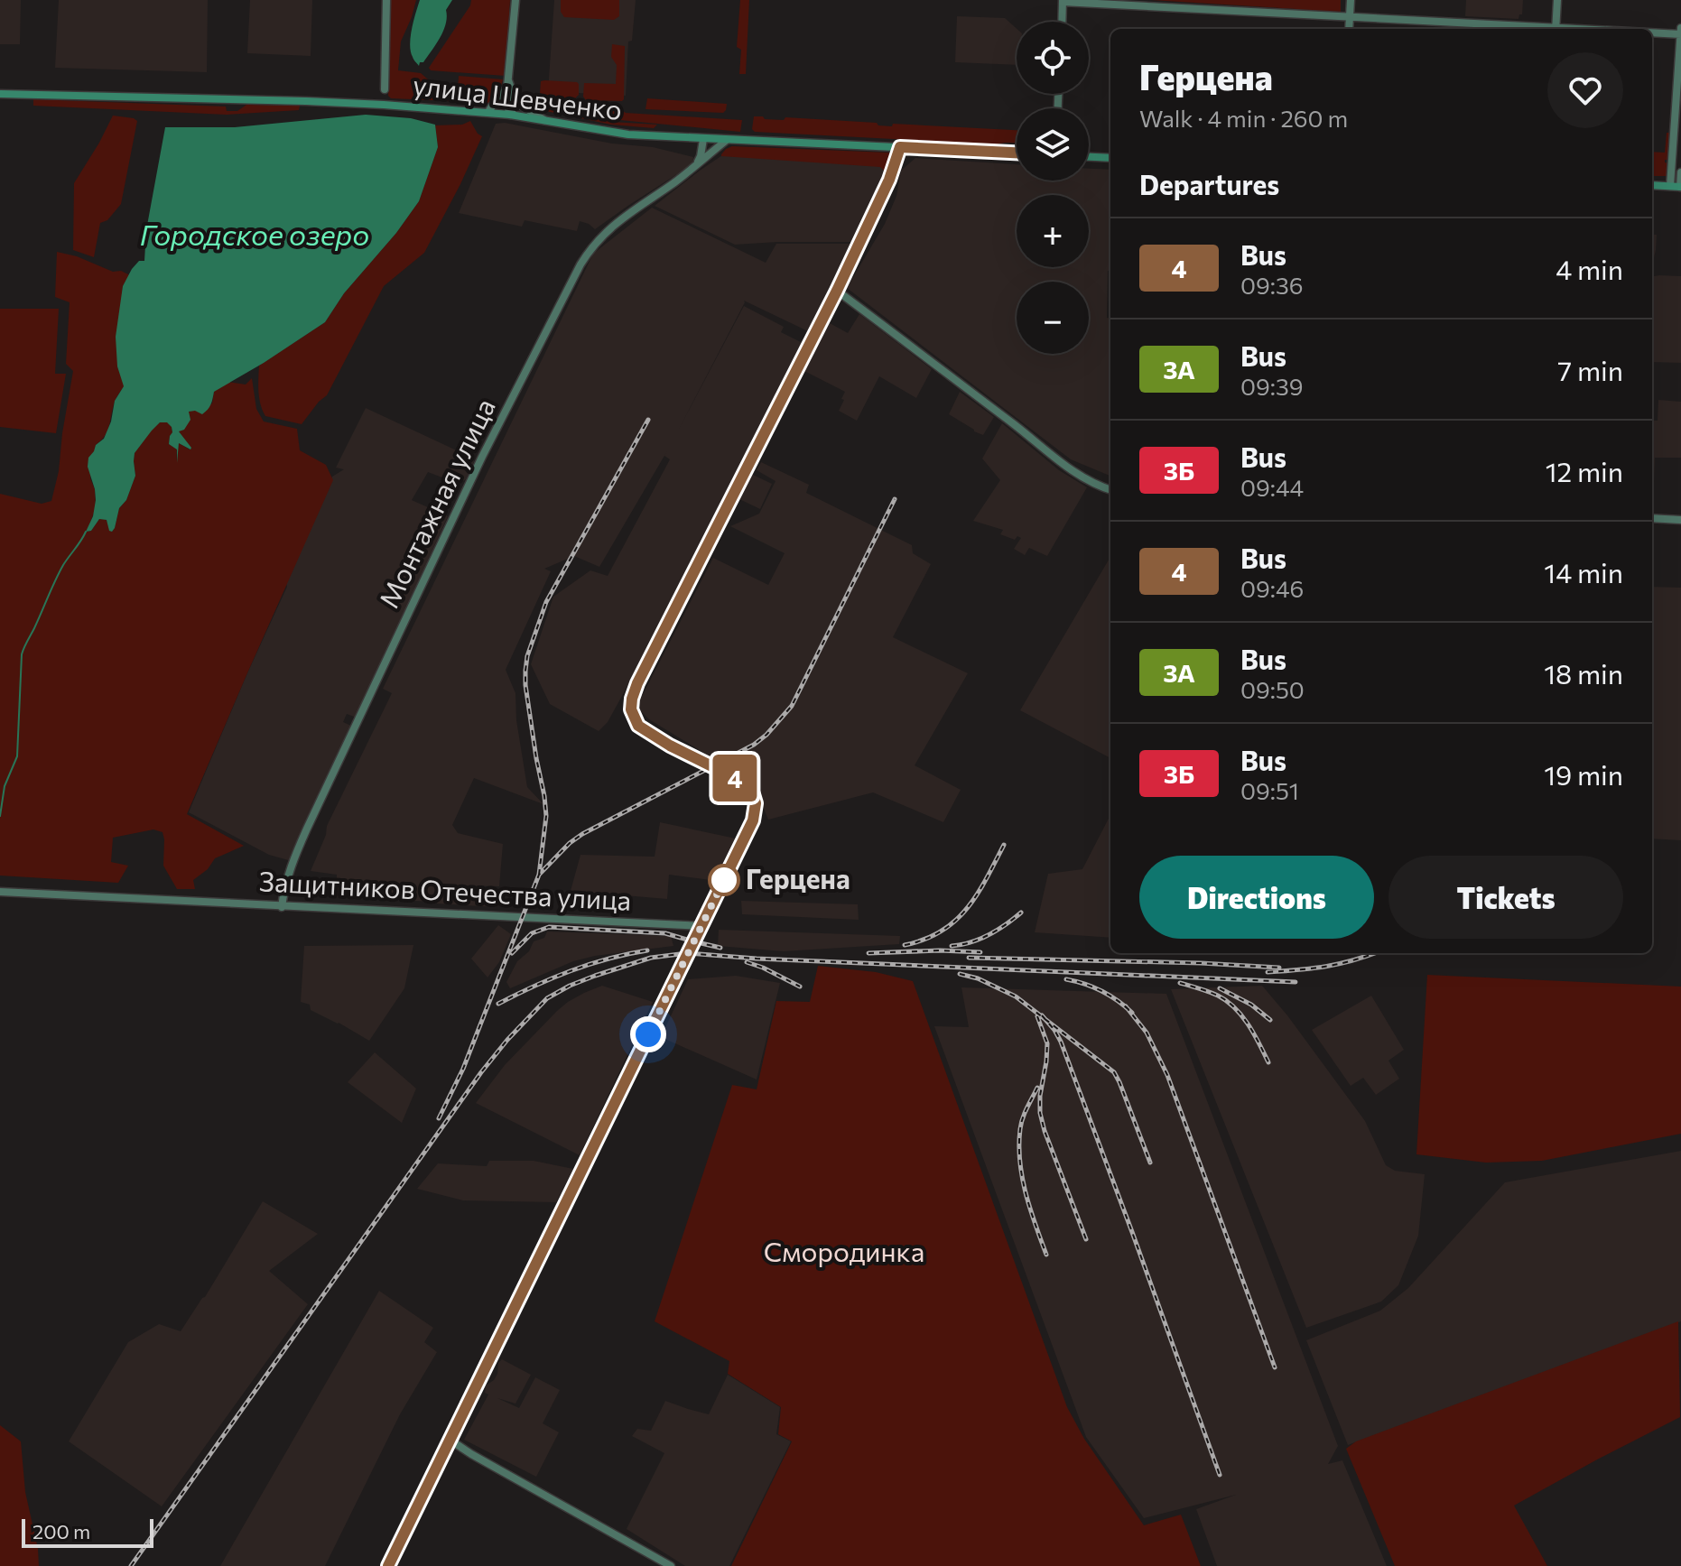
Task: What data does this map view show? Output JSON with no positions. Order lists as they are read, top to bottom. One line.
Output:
{"streets":{"main road":["улица Шевченко"],"street":["Монтажная улица","Защитников Отечества улица"]},"crossings":[["улица Шевченко","Монтажная улица"],["Монтажная улица","Защитников Отечества улица"]],"water":["Городское озеро"],"parks":["Смородинка"],"places":["Герцена"],"lines":["bus line 4"],"scale_bar":"200 m","page":{"on_map":"4","map_buttons":["+","−"],"heading":[["Герцена","Walk · 4 min · 260 m"],"Departures"],"list":[{"mark":"4","name":"Bus","note":"09:36","value":"4 min"},{"mark":"3А","name":"Bus","note":"09:39","value":"7 min"},{"mark":"3Б","name":"Bus","note":"09:44","value":"12 min"},{"mark":"4","name":"Bus","note":"09:46","value":"14 min"},{"mark":"3А","name":"Bus","note":"09:50","value":"18 min"},{"mark":"3Б","name":"Bus","note":"09:51","value":"19 min"}],"buttons":["Directions","Tickets"],"scale":"200 m"}}
